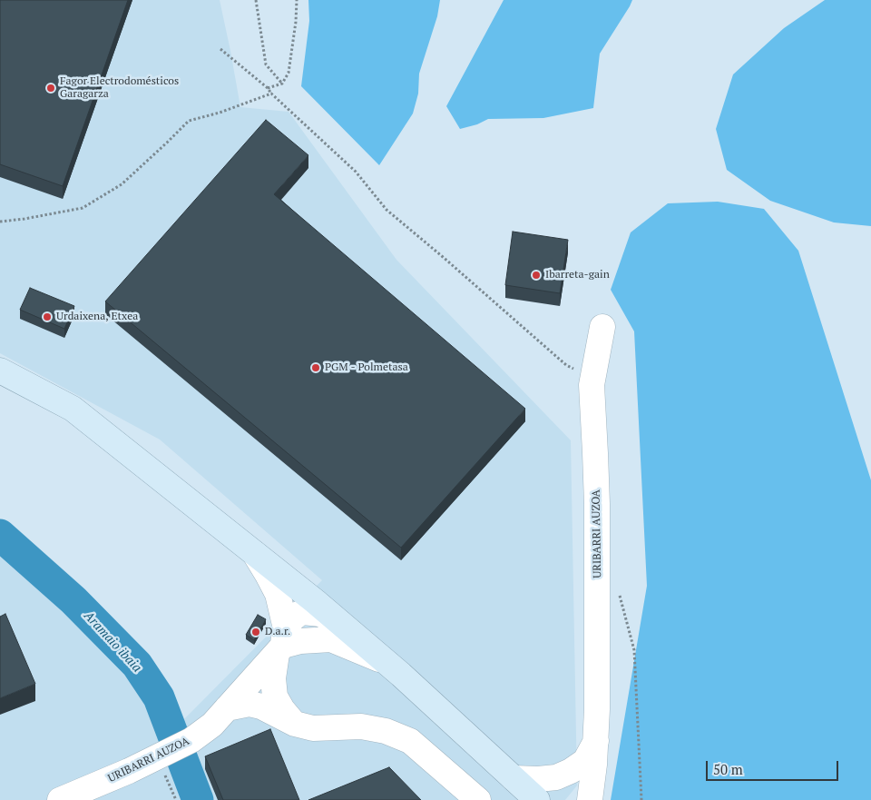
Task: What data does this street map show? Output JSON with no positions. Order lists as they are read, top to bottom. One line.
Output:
{"streets":{"street":["URIBARRI AUZOA"]},"water":["Aramaio ibaia"],"places":["Fagor Electrodomésticos Garagarza","Ibarreta-gain","Urdaixena, Etxea","PGM - Polmetasa","D.a.r."],"scale_bar":"50 m"}
